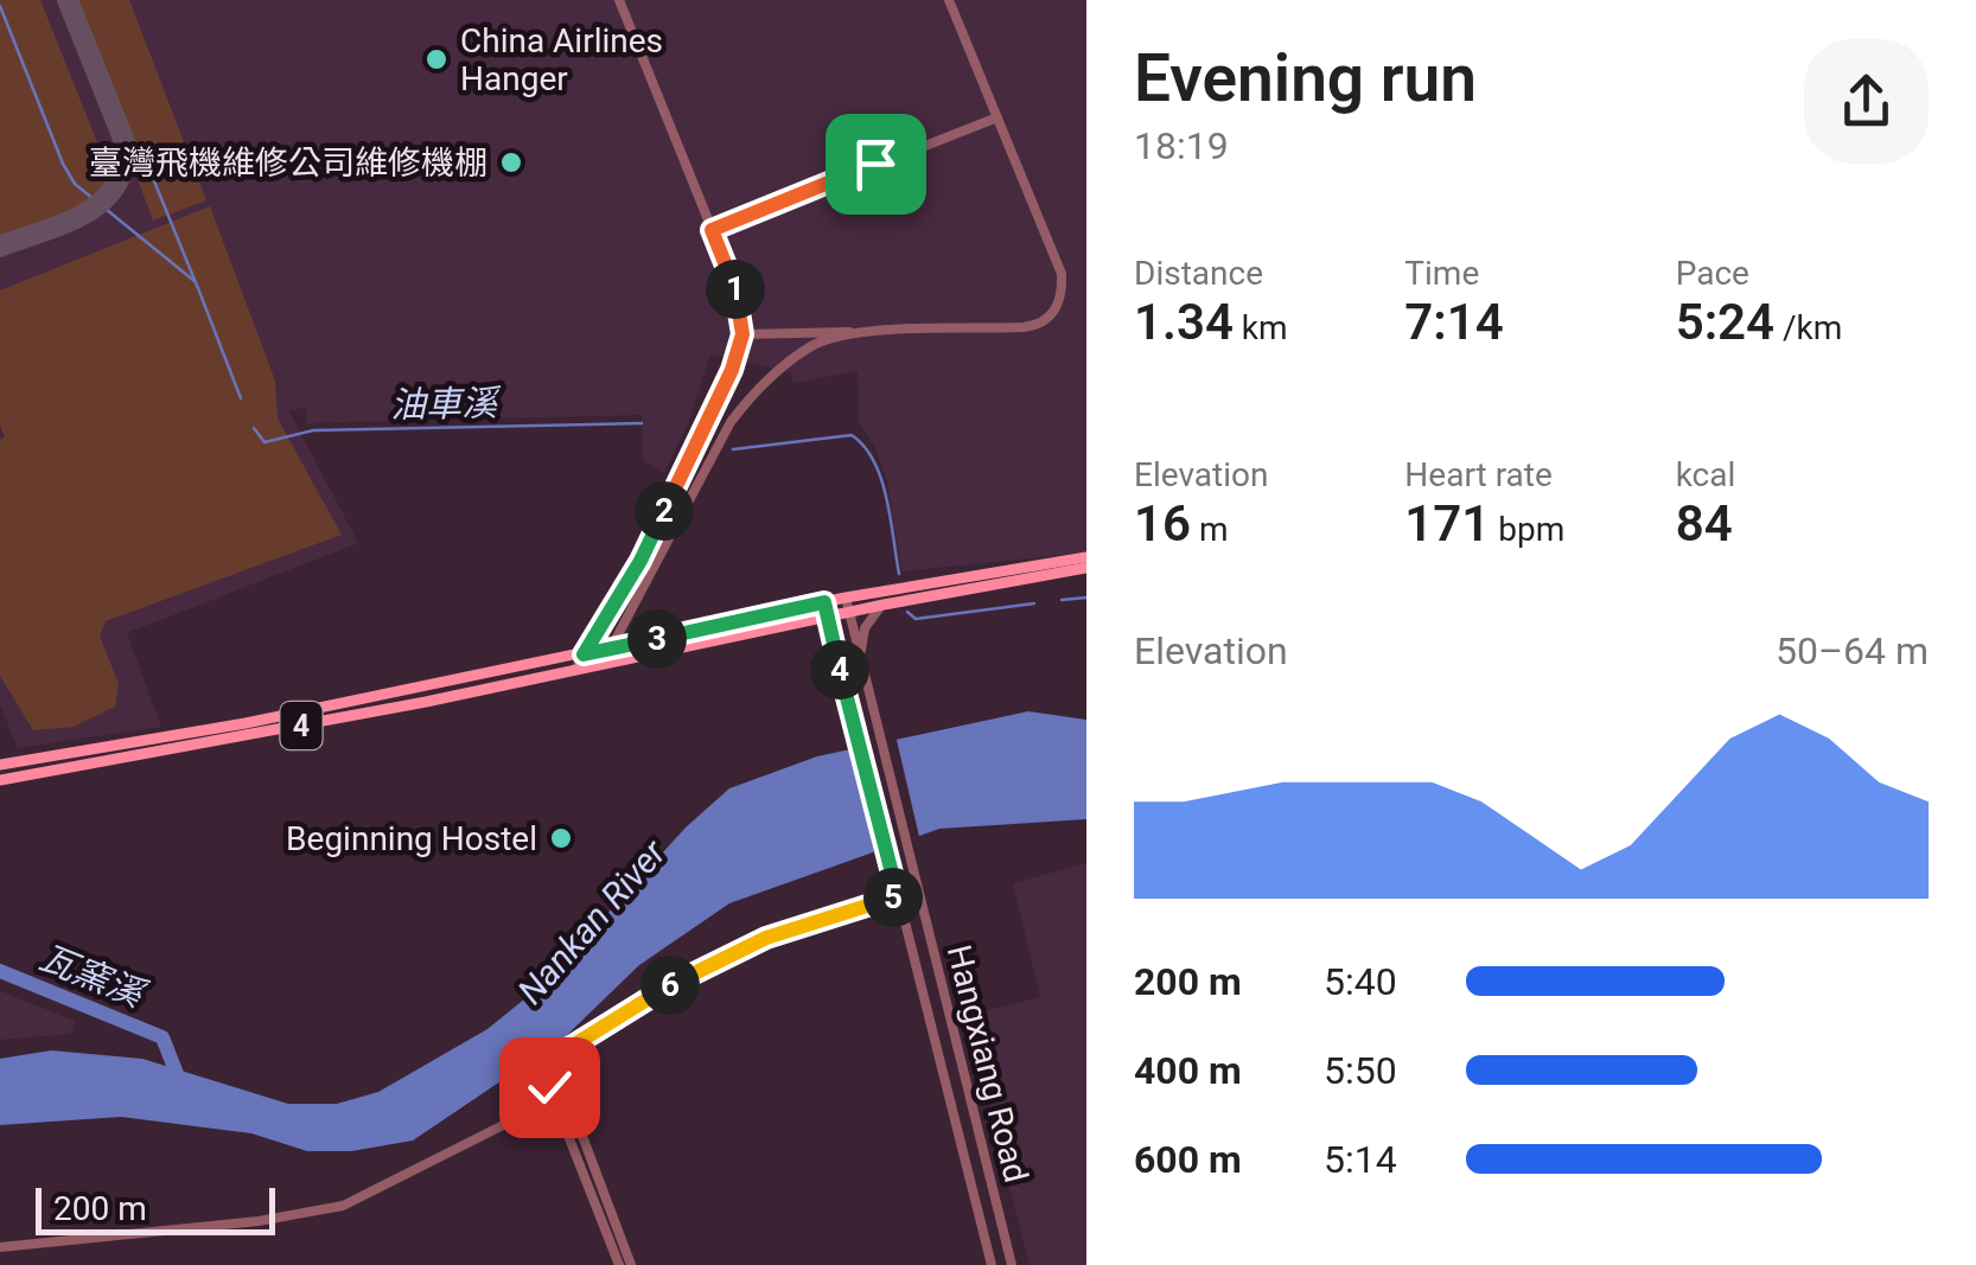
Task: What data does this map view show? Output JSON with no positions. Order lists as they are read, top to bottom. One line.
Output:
{"streets":{"main road":["4"],"street":["Hangxiang Road"]},"crossings":[["4","Hangxiang Road"]],"water":["油車溪","Nankan River","瓦窯溪"],"places":["China Airlines Hanger","臺灣飛機維修公司維修機棚","Beginning Hostel"],"scale_bar":"200 m","page":{"heading":["Evening run","18:19"],"stats":[["Distance","1.34 km"],["Time","7:14"],["Pace","5:24 /km"],["Elevation","16 m"],["Heart rate","171 bpm"],["kcal","84"]],"pins":["1","2","3","4","5","6"],"chart":["Elevation","50–64 m"],"list":[{"name":"200 m","note":"5:40"},{"name":"400 m","note":"5:50"},{"name":"600 m","note":"5:14"}],"scale":"200 m"}}
